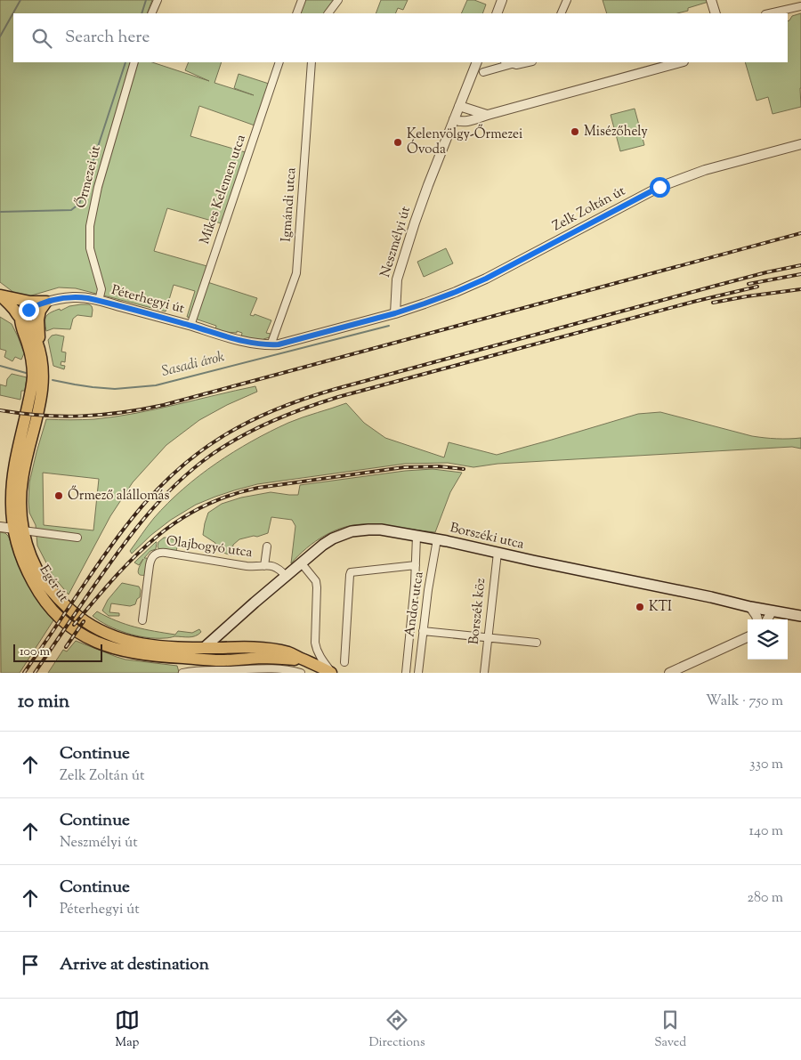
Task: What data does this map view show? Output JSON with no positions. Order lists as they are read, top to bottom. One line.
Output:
{"streets":{"main road":["Borszéki utca","Egér út"],"street":["Őrmezei út","Mikes Kelemen utca","Igmándi utca","Zelk Zoltán út","Neszmélyi út","Péterhegyi út","Olajbogyó utca","Andor utca","Borszék köz"]},"crossings":[["Őrmezei út","Péterhegyi út"],["Mikes Kelemen utca","Péterhegyi út"],["Igmándi utca","Péterhegyi út"],["Zelk Zoltán út","Neszmélyi út"],["Péterhegyi út","Egér út"],["Borszéki utca","Olajbogyó utca"],["Borszéki utca","Egér út"],["Borszéki utca","Andor utca"],["Borszéki utca","Borszék köz"]],"water":["Sasadi árok"],"places":["Misézőhely","Kelenvölgy-Őrmezei Óvoda","Őrmező alállomás","KTI"],"scale_bar":"100 m","page":{"search":"Search here","scale":"100 m","heading":["10 min","Walk · 750 m"],"list":[["Continue","Zelk Zoltán út","330 m"],["Continue","Neszmélyi út","140 m"],["Continue","Péterhegyi út","280 m"],"Arrive at destination"],"nav":["Map","Directions","Saved"]}}
